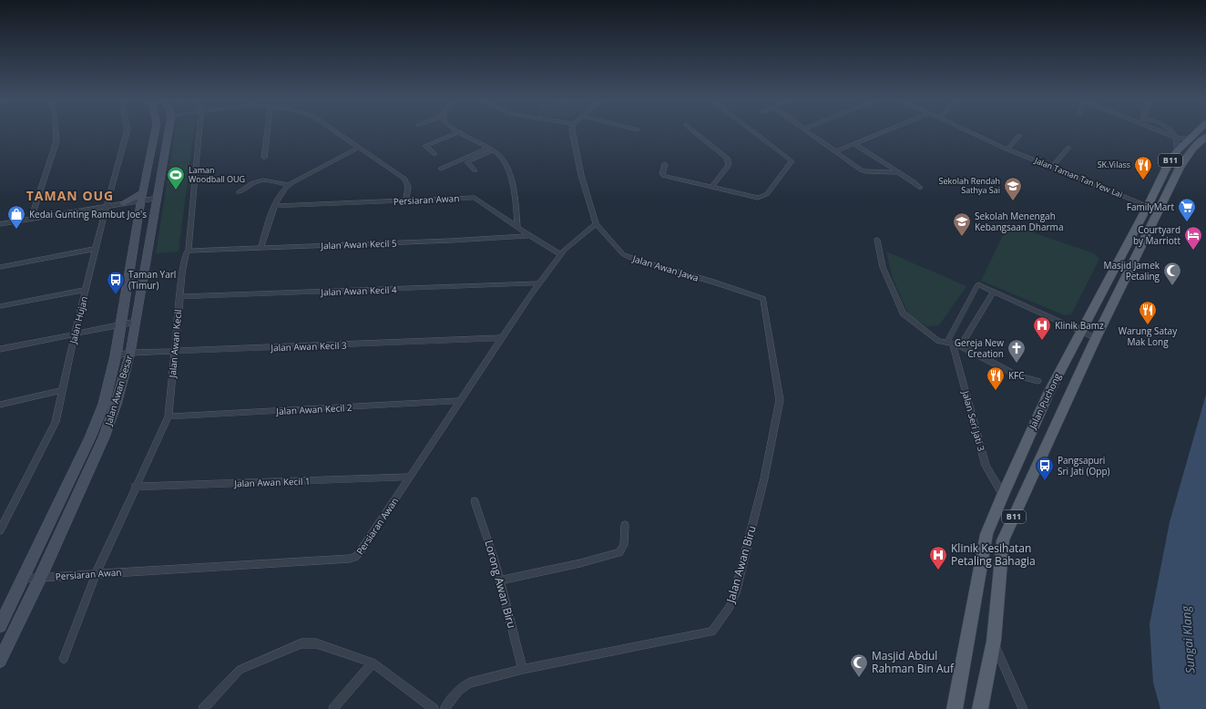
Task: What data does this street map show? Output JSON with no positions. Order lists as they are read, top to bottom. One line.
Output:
{"streets":{"main road":["B11","Jalan Awan Besar","Jalan Puchong"],"street":["Jalan Taman Tan Yew Lai","Persiaran Awan","Jalan Awan Kecil 5","Jalan Awan Jawa","Jalan Awan Kecil 4","Jalan Hujan","Jalan Awan Kecil","Jalan Awan Kecil 3","Jalan Awan Kecil 2","Jalan Seri Jati 3","Jalan Awan Kecil 1","Jalan Awan Biru","Lorong Awan Biru"]},"crossings":[["B11","Jalan Taman Tan Yew Lai"],["Jalan Taman Tan Yew Lai","Jalan Puchong"],["Persiaran Awan","Jalan Awan Kecil 5"],["Persiaran Awan","Jalan Awan Jawa"],["Persiaran Awan","Jalan Awan Kecil 4"],["Persiaran Awan","Jalan Awan Kecil"],["Persiaran Awan","Jalan Awan Kecil 3"],["Persiaran Awan","Jalan Awan Besar"],["Persiaran Awan","Jalan Awan Kecil 2"],["Persiaran Awan","Jalan Awan Kecil 1"],["Jalan Awan Kecil 5","Jalan Awan Kecil"],["Jalan Awan Jawa","Jalan Awan Biru"],["Jalan Awan Kecil 4","Jalan Awan Kecil"],["Jalan Awan Kecil","Jalan Awan Kecil 3"],["Jalan Awan Kecil","Jalan Awan Kecil 2"],["Jalan Awan Kecil","Jalan Awan Kecil 1"],["Jalan Awan Kecil 3","Jalan Awan Besar"],["Jalan Puchong","Jalan Seri Jati 3"],["Jalan Awan Biru","Lorong Awan Biru"]],"districts":["TAMAN OUG"],"water":["Sungai Klang"],"places":{"restaurant":["SK.Vilass","Warung Satay Mak Long","KFC"],"sports":["Laman Woodball OUG"],"school or university":["Sekolah Rendah Sathya Sai","Sekolah Menengah Kebangsaan Dharma"],"supermarket":["FamilyMart"],"shop":["Kedai Gunting Rambut Joe's"],"hotel":["Courtyard by Marriott"],"mosque":["Masjid Jamek Petaling","Masjid Abdul Rahman Bin Auf"],"bus stop":["Taman Yarl (Timur)","Pangsapuri Sri Jati (Opp)"],"hospital":["Klinik Bamz","Klinik Kesihatan Petaling Bahagia"],"church":["Gereja New Creation"]}}
